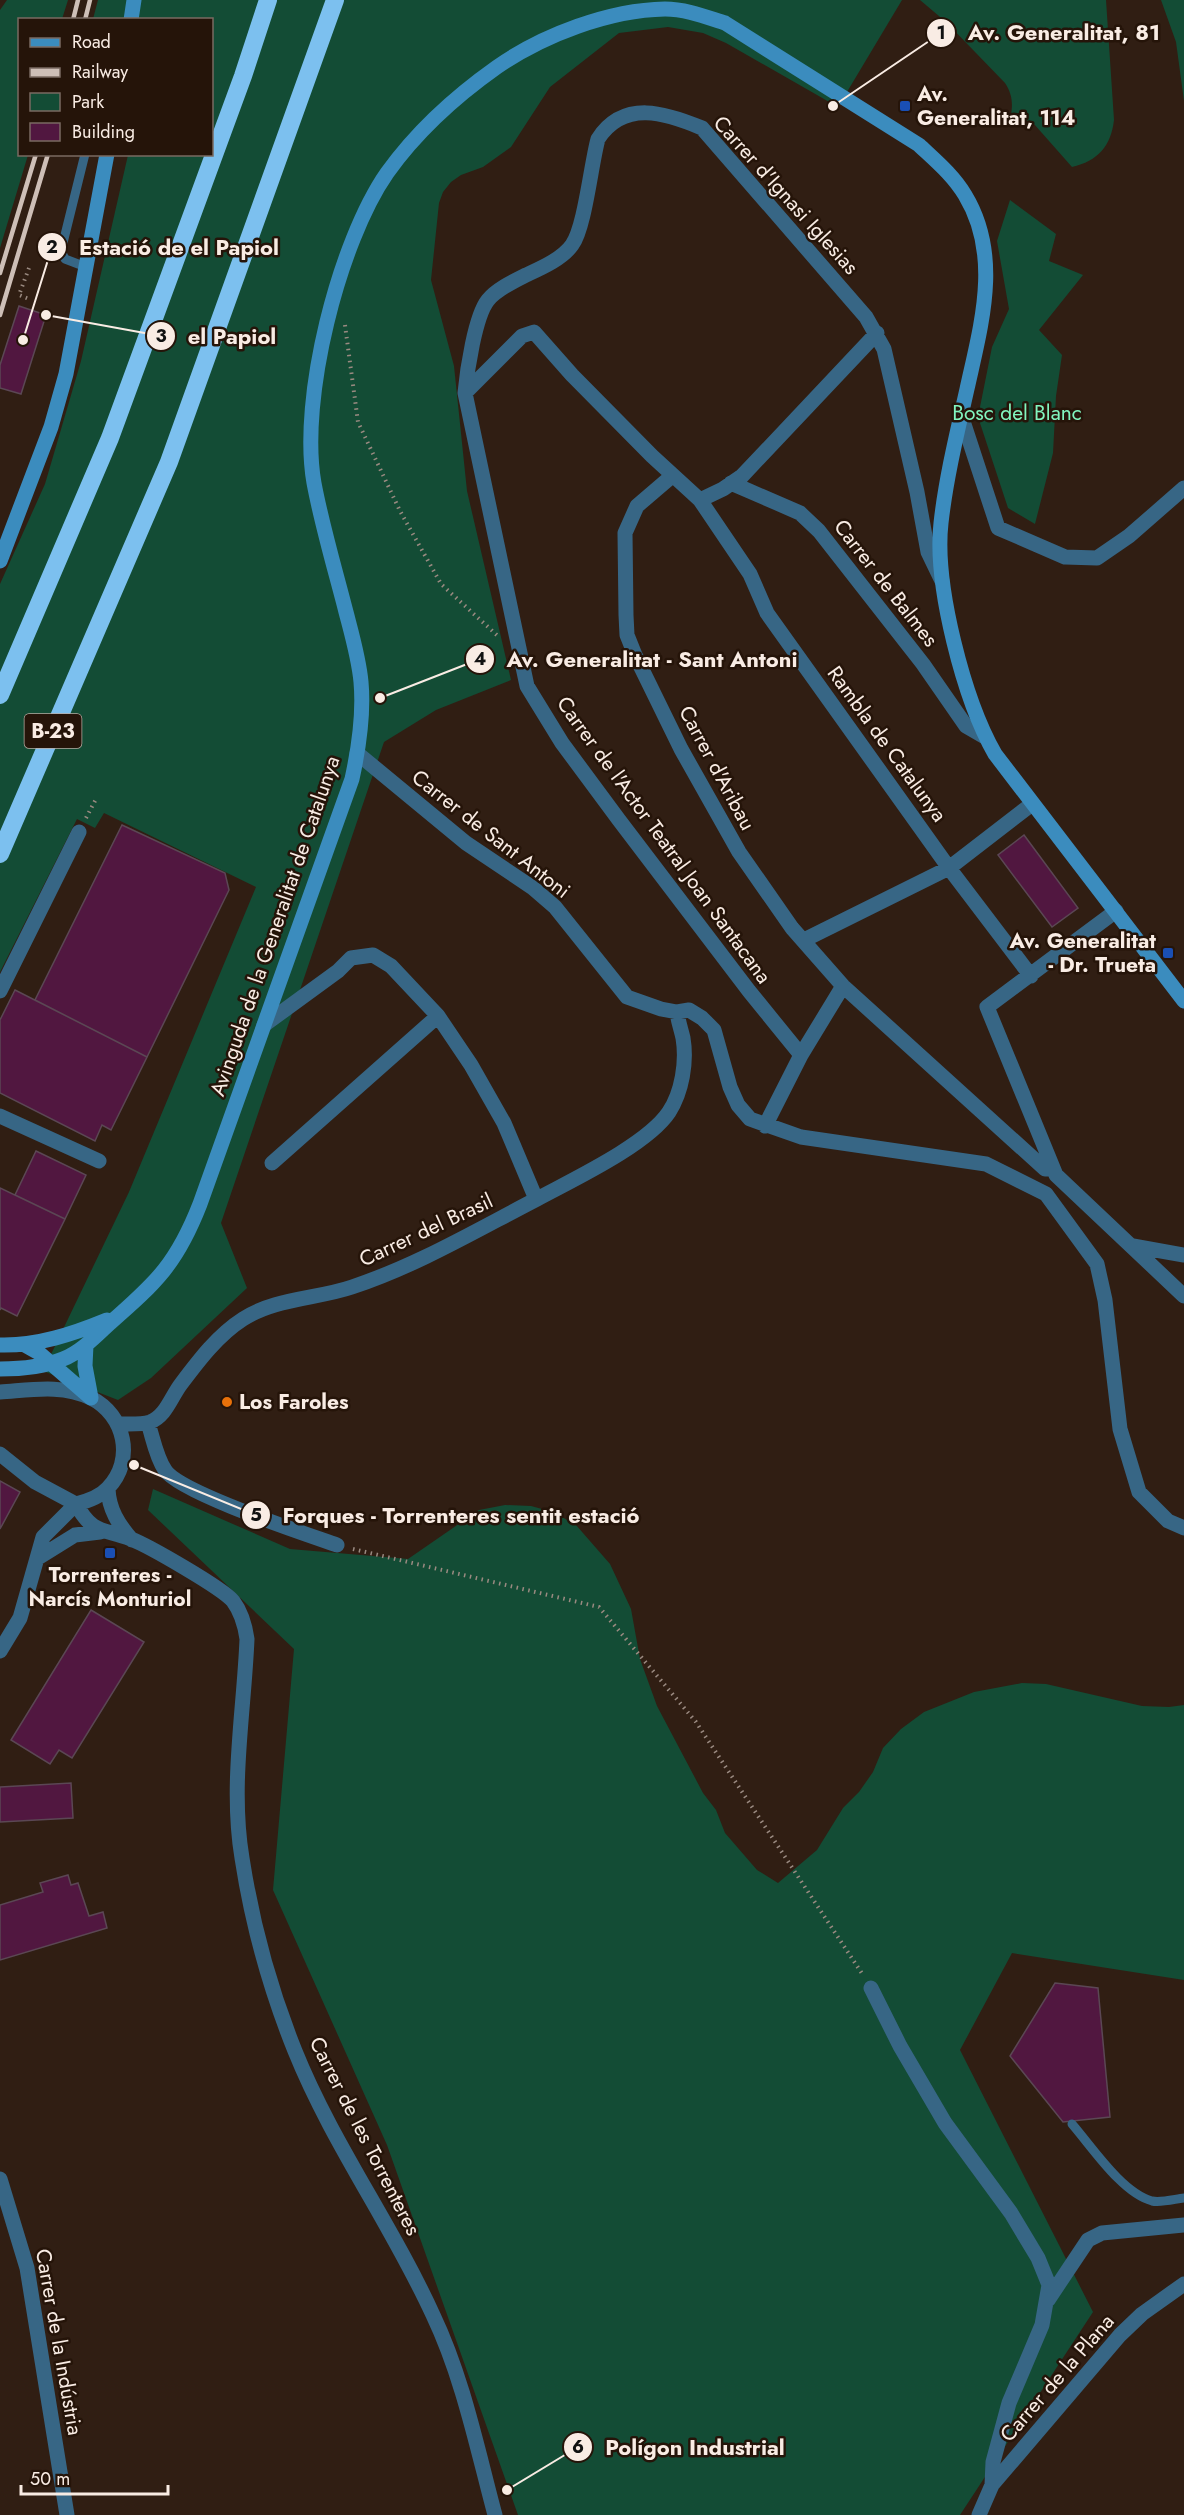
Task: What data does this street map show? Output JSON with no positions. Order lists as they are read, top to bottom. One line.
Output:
{"streets":{"highway":["B-23"],"street":["Carrer d'Ignasi Iglesias","Carrer de Balmes","Rambla de Catalunya","Carrer d'Aribau","Carrer de Sant Antoni","Carrer de l'Actor Teatral Joan Santacana","Avinguda de la Generalitat de Catalunya","Carrer del Brasil","Carrer de les Torrenteres","Carrer de la Indústria","Carrer de la Plana"]},"crossings":[["Carrer d'Ignasi Iglesias","Carrer de l'Actor Teatral Joan Santacana"],["Carrer d'Ignasi Iglesias","Avinguda de la Generalitat de Catalunya"],["Carrer de Balmes","Avinguda de la Generalitat de Catalunya"],["Carrer de Sant Antoni","Avinguda de la Generalitat de Catalunya"],["Carrer de Sant Antoni","Carrer del Brasil"]],"parks":["Bosc del Blanc"],"places":{"other":["Av. Generalitat, 81","el Papiol","Estació de el Papiol","Av. Generalitat - Sant Antoni","Los Faroles","Forques - Torrenteres sentit estació","Polígon Industrial"],"transit":["Av. Generalitat, 114","Av. Generalitat - Dr. Trueta","Torrenteres - Narcís Monturiol"]},"legend":["Road","Railway","Park","Building"],"scale_bar":"50 m"}
